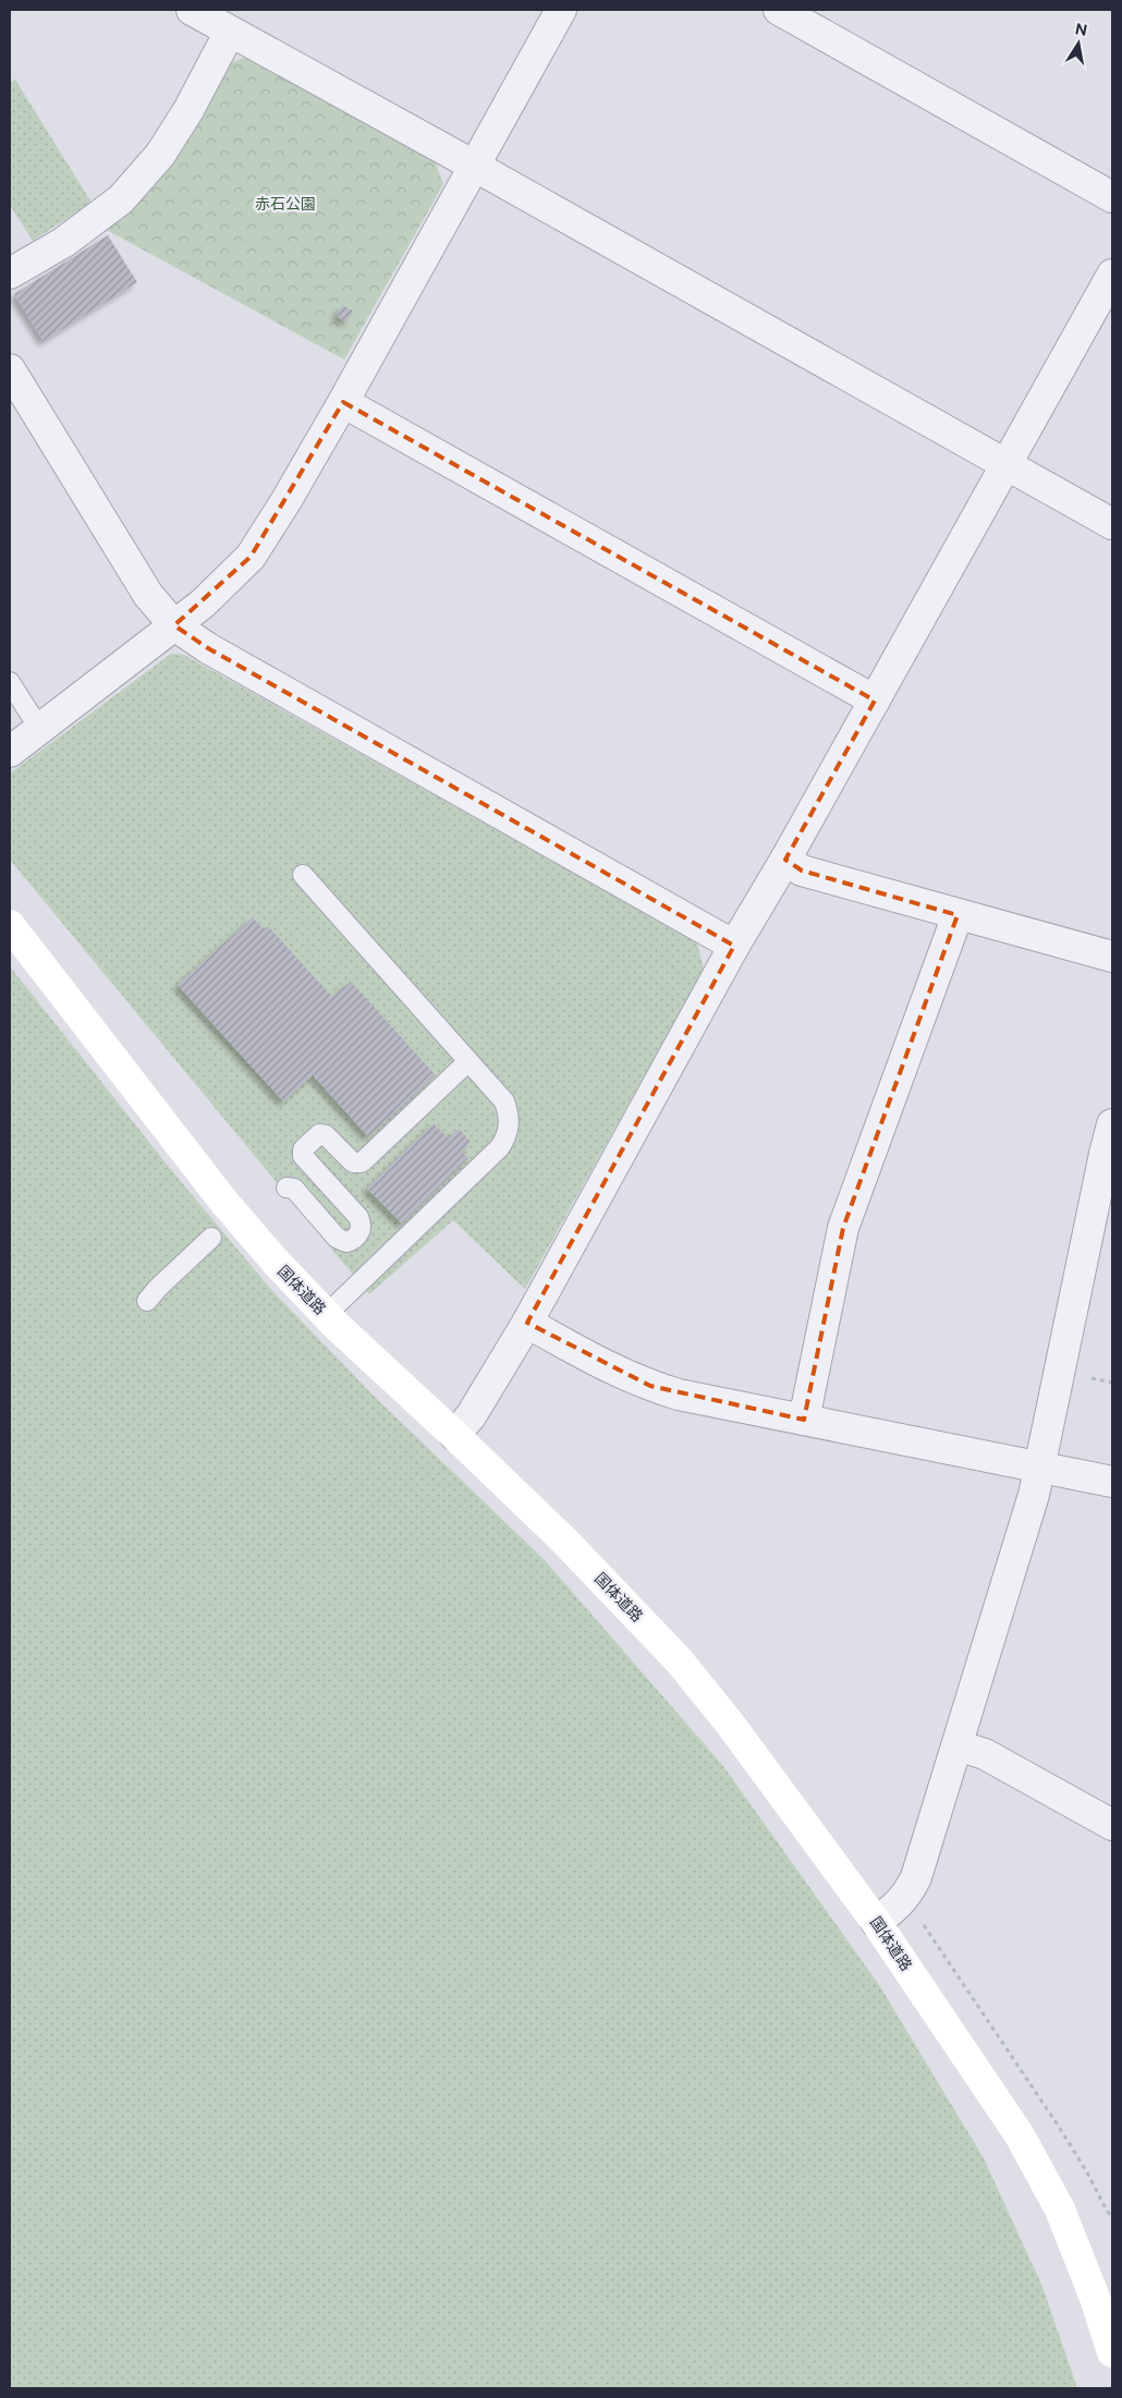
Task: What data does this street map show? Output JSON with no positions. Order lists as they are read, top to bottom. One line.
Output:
{"streets":{"street":["国体道路"]},"parks":["赤石公園"],"north":"top"}
